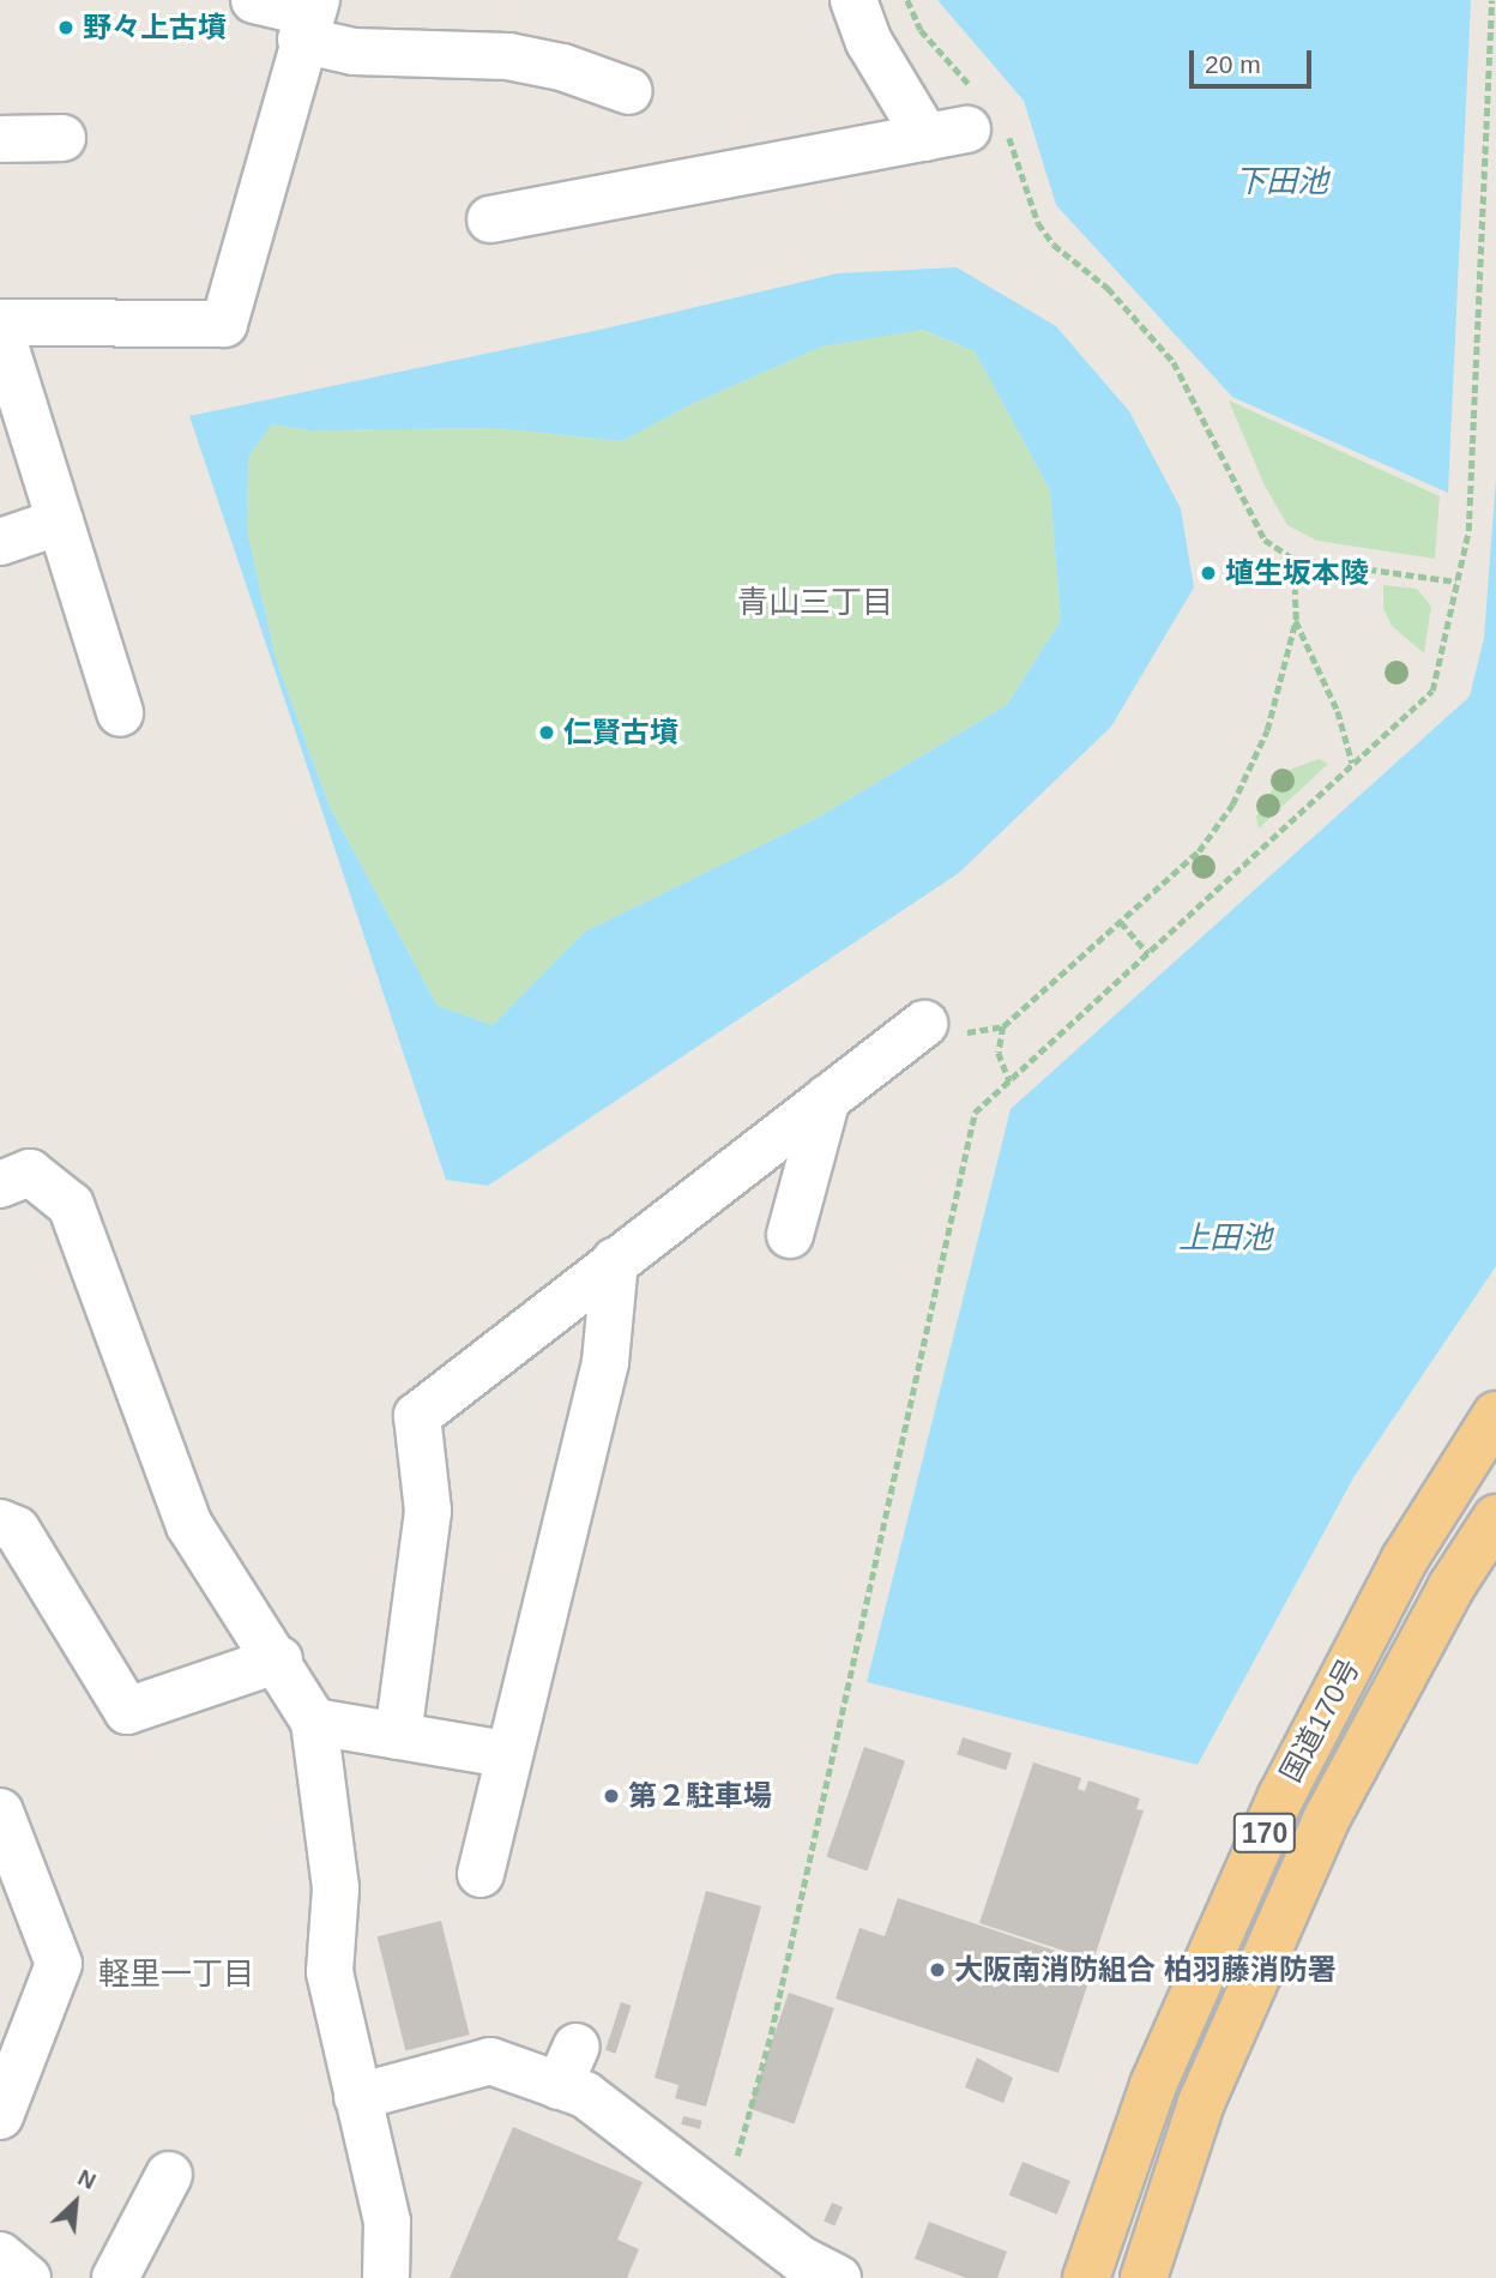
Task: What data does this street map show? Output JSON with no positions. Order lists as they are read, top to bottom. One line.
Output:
{"streets":{"highway":["国道170号","170"]},"districts":["青山三丁目","軽里一丁目"],"water":["下田池","上田池"],"places":["野々上古墳","埴生坂本陵","仁賢古墳","第２駐車場","大阪南消防組合 柏羽藤消防署"],"scale_bar":"20 m","north":"top right"}
